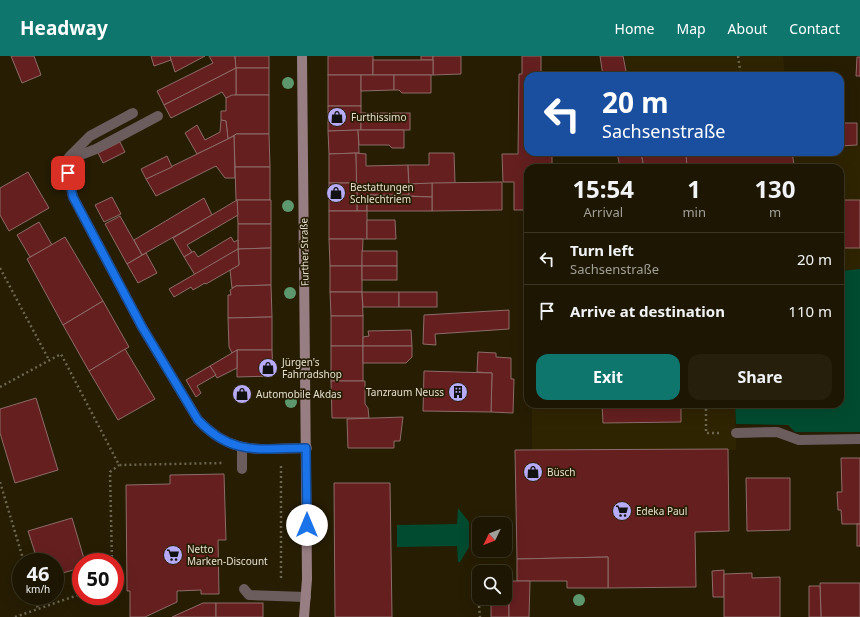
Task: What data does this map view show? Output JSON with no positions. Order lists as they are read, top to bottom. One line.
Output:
{"streets":{"main road":["Further Straße"]},"places":{"shop":["Furthissimo","Bestattungen Schlechtriem","Jürgen's Fahrradshop","Automobile Akdas","Büsch"],"building":["Tanzraum Neuss"],"supermarket":["Edeka Paul","Netto Marken-Discount"]},"north":"bottom left","page":{"header":"Headway","nav":["Home","Map","About","Contact"],"turn":["20 m","Sachsenstraße"],"eta":["15:54","Arrival","1","min","130","m"],"list":[{"name":"Turn left","note":"Sachsenstraße","value":"20 m"},{"name":"Arrive at destination","value":"110 m"}],"buttons":["Exit","Share"],"speed":"46 km/h","limit":"50"}}
